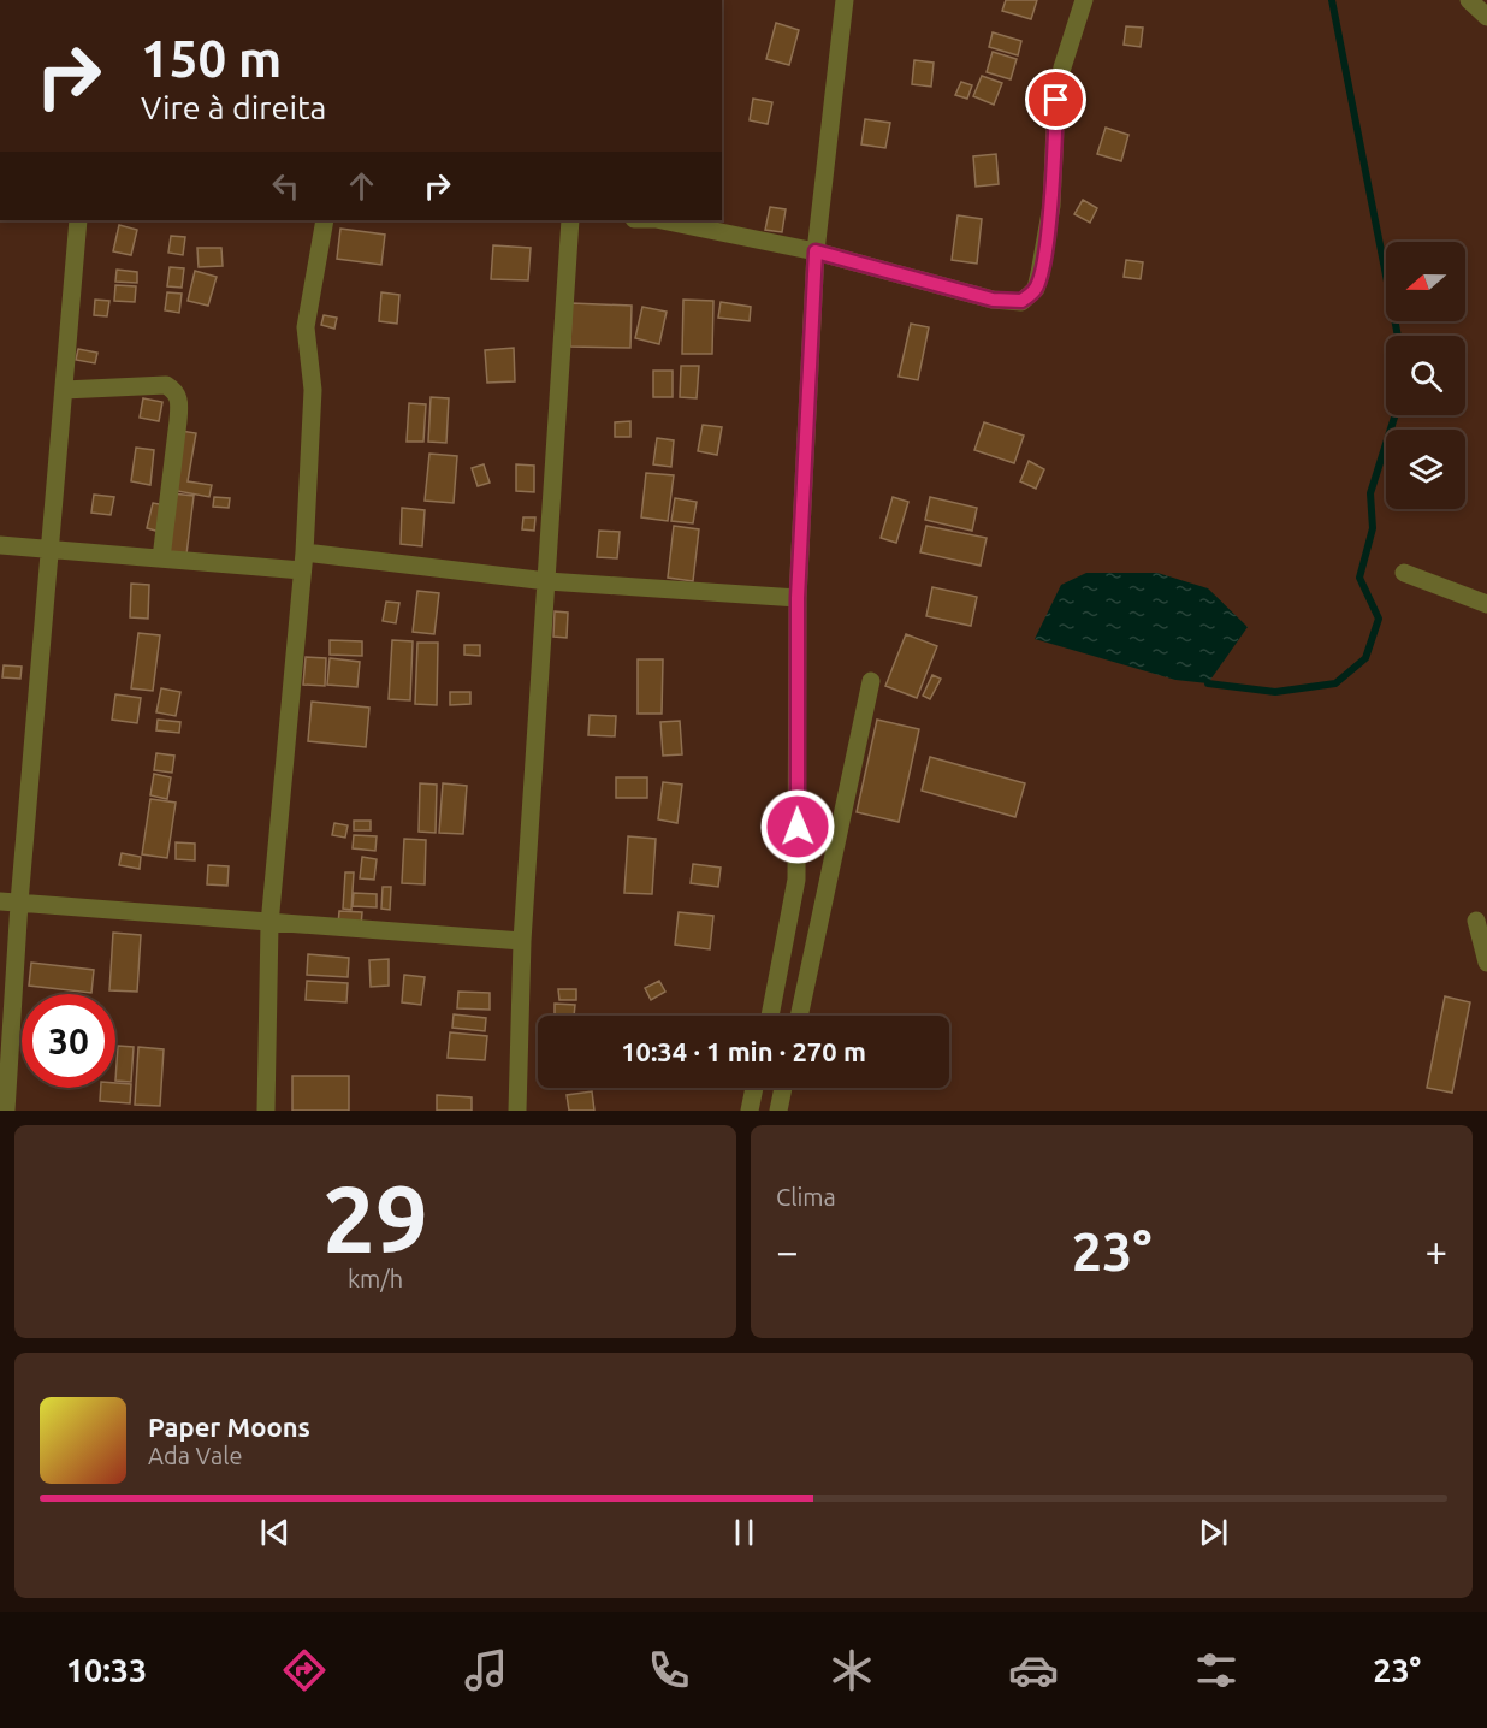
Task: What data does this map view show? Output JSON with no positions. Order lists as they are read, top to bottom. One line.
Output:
{"north":"left","page":{"turn":["150 m","Vire à direita"],"limit":"30","trip":"10:34 · 1 min · 270 m","tile":[["29","km/h"],"Clima"],"heat":["−","23°","+"],"song":["Paper Moons","Ada Vale"],"tabs":["10:33","23°"]}}
